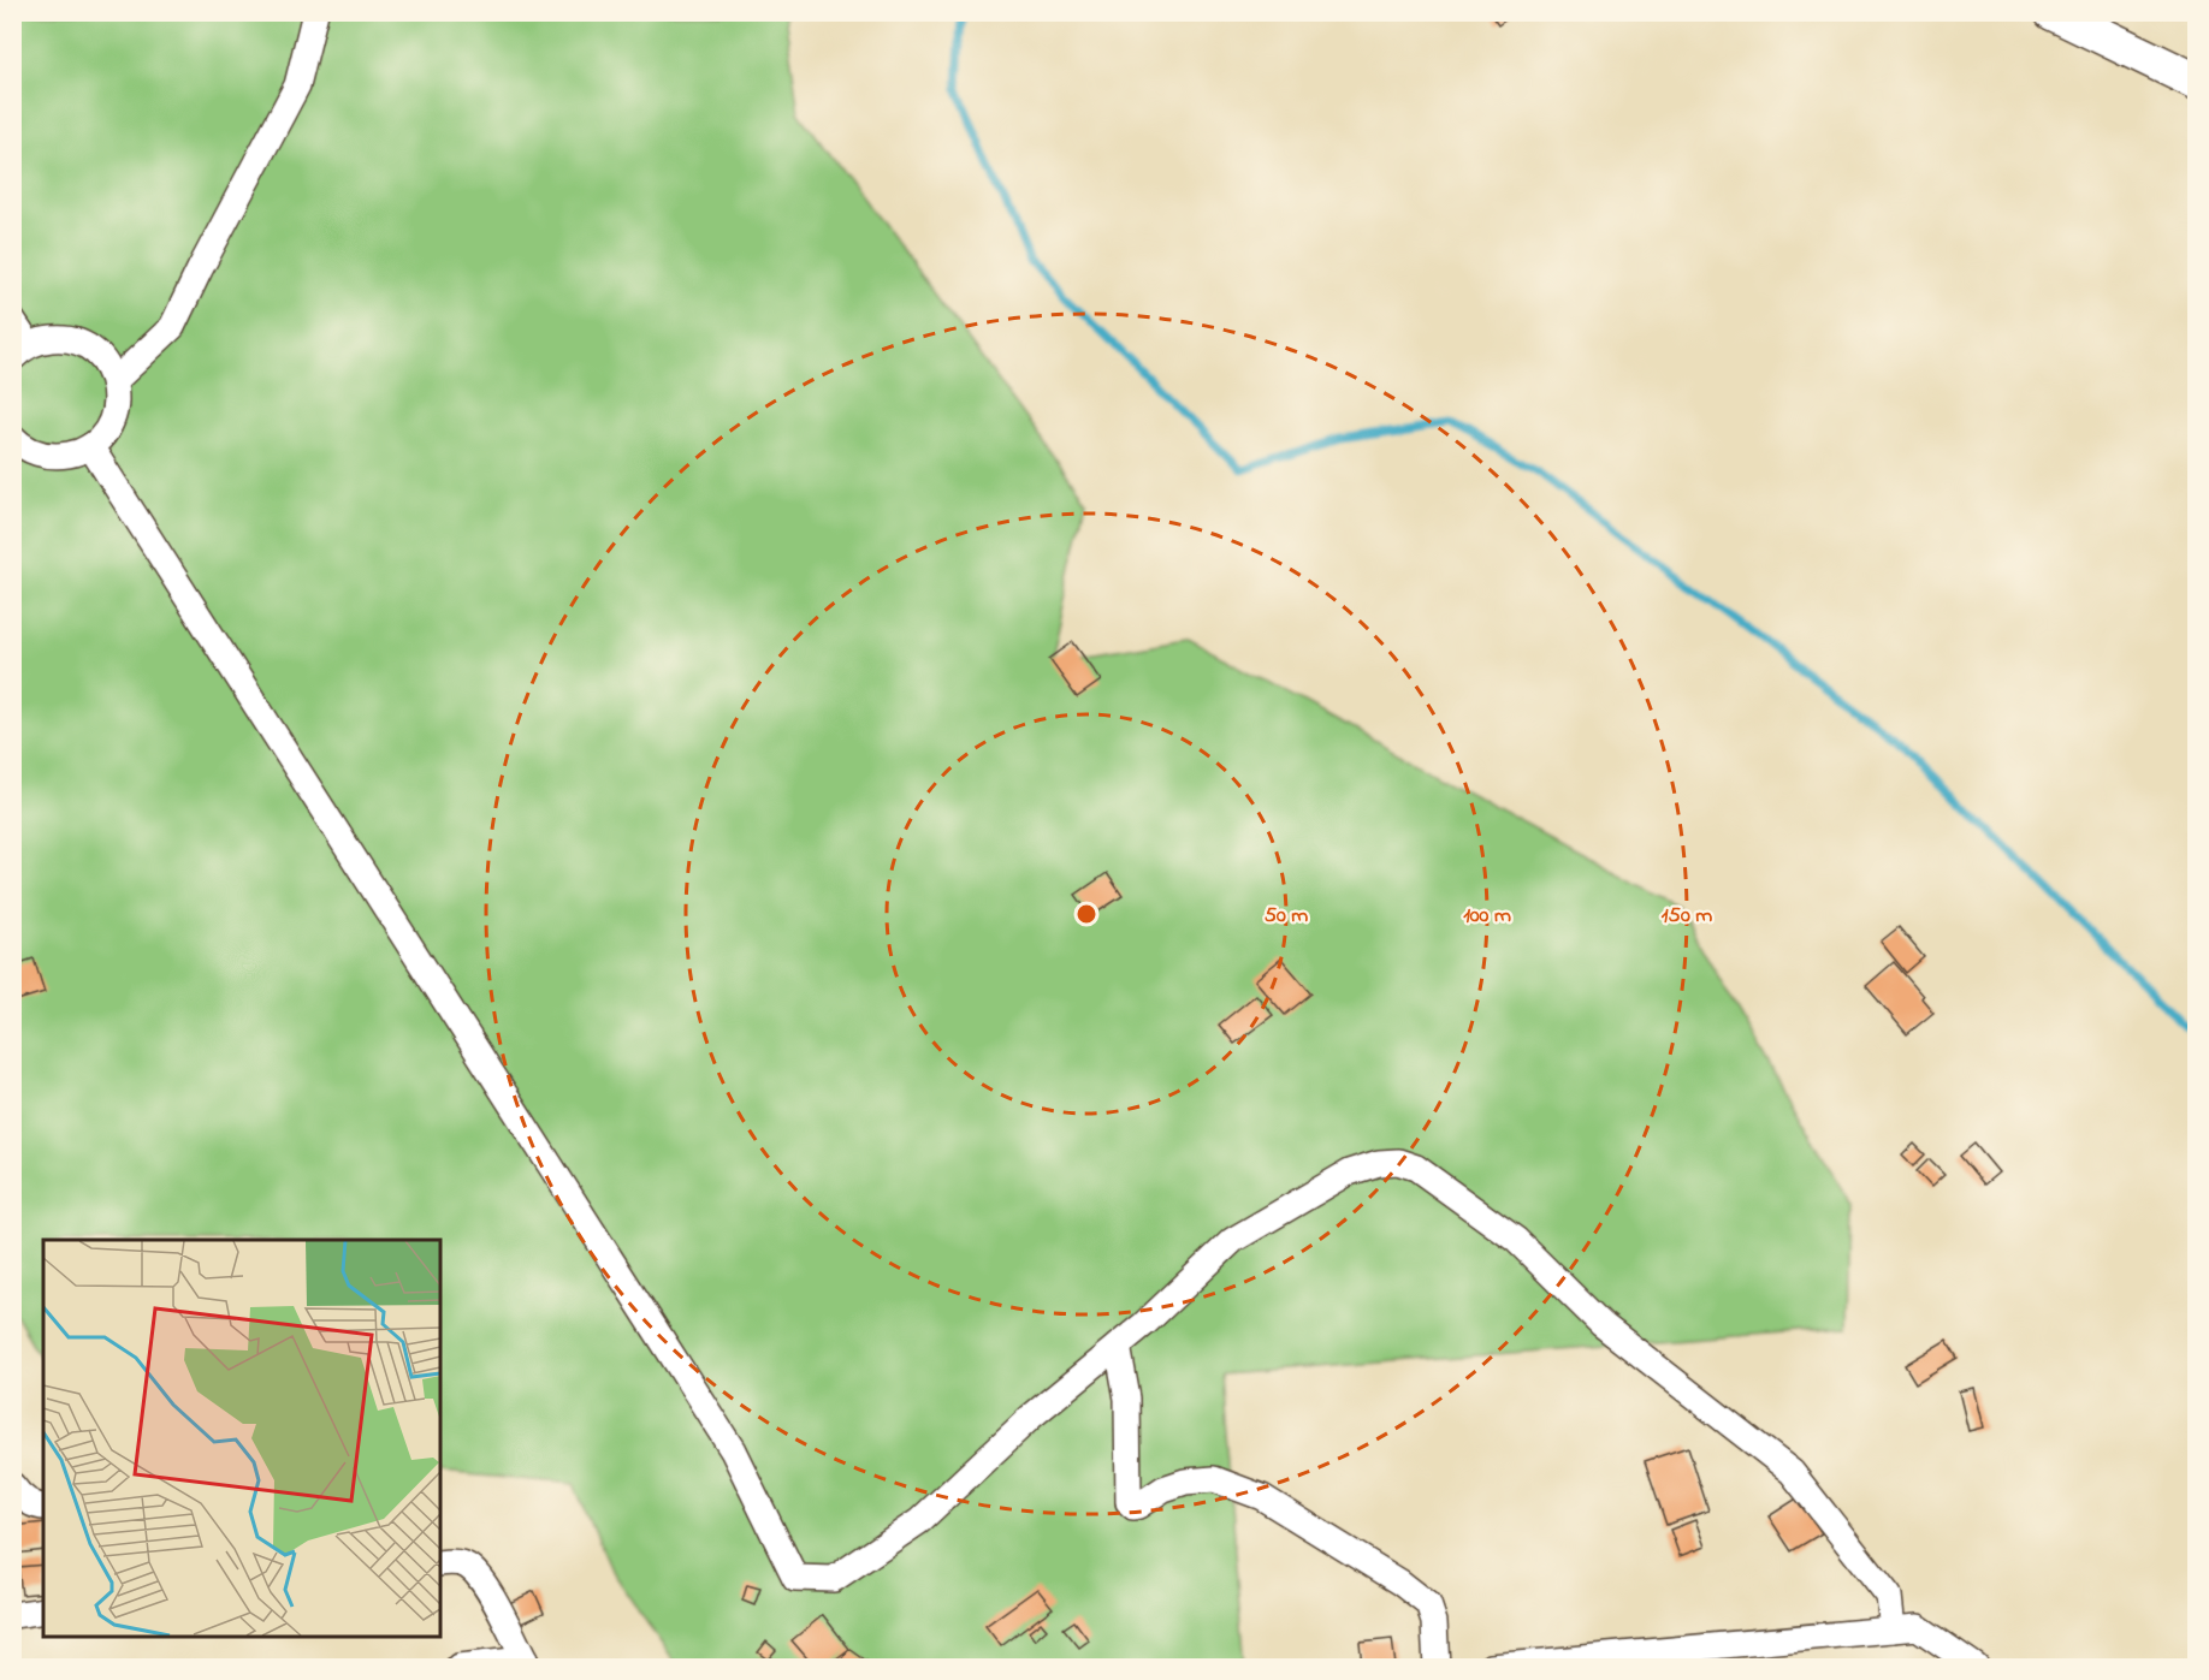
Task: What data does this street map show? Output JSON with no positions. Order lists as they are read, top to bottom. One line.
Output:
{"rings":["50 m","100 m","150 m"]}
